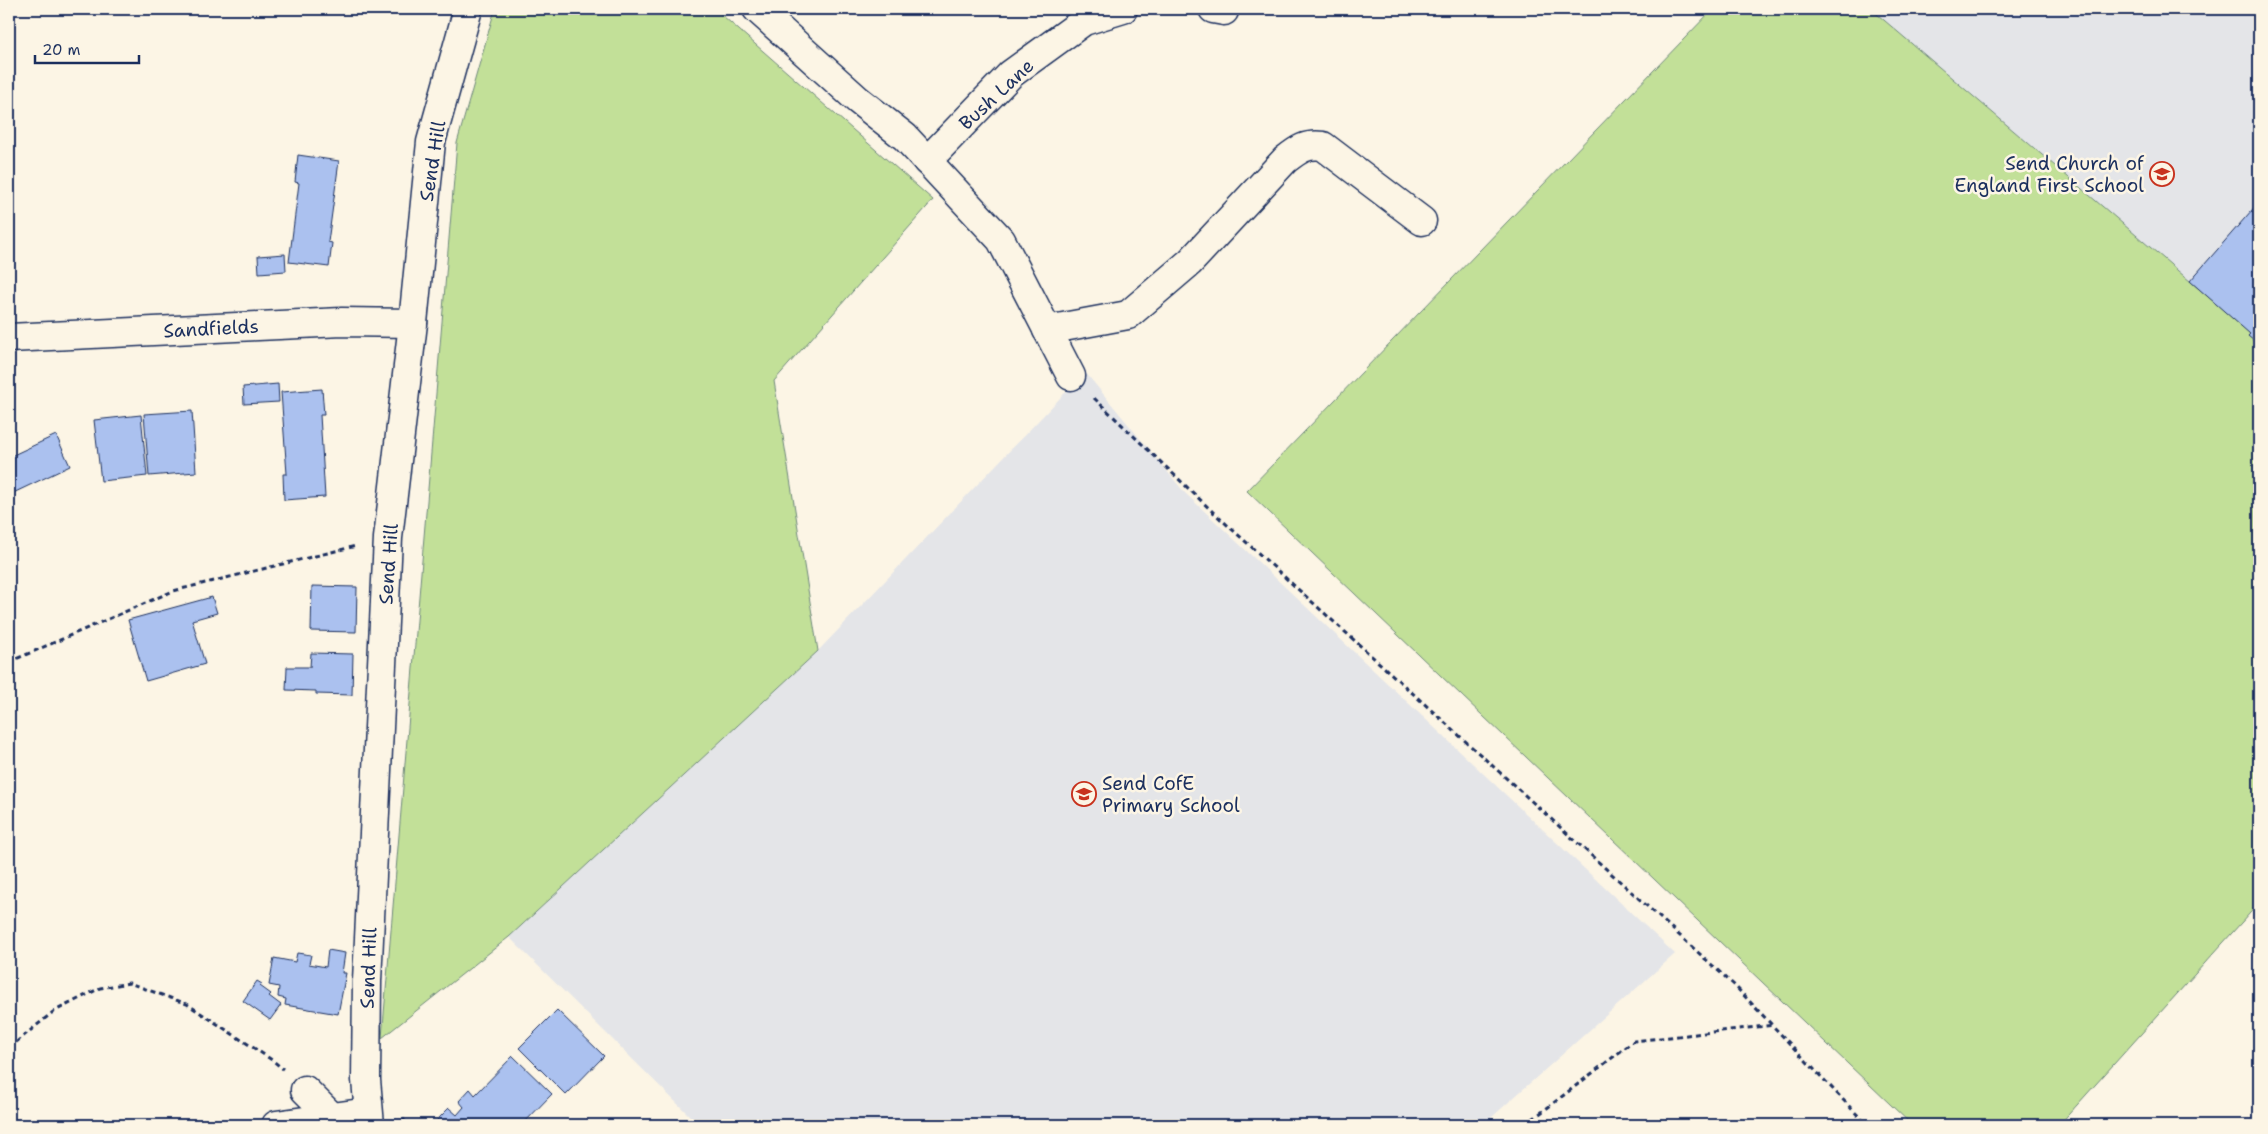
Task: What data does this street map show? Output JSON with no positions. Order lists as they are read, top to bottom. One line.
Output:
{"streets":{"street":["Bush Lane","Send Hill","Sandfields"]},"crossings":[["Send Hill","Sandfields"]],"places":{"school or university":["Send Church of England First School","Send CofE Primary School"]},"scale_bar":"20 m"}
